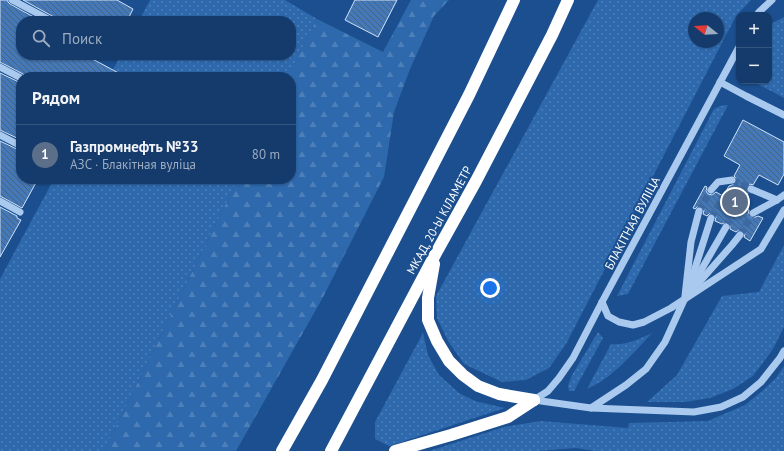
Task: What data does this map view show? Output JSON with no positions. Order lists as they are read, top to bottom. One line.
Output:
{"streets":{"highway":["МКАД, 20-Ы КІЛАМЕТР"],"street":["БЛАКІТНАЯ ВУЛІЦА"]},"north":"left","page":{"map_buttons":["+","−"],"search":"Поиск","heading":"Рядом","list":[{"mark":"1","name":"Газпромнефть №33","note":"АЗС · Блакітная вуліца","value":"80 m"}],"pins":"1"}}
